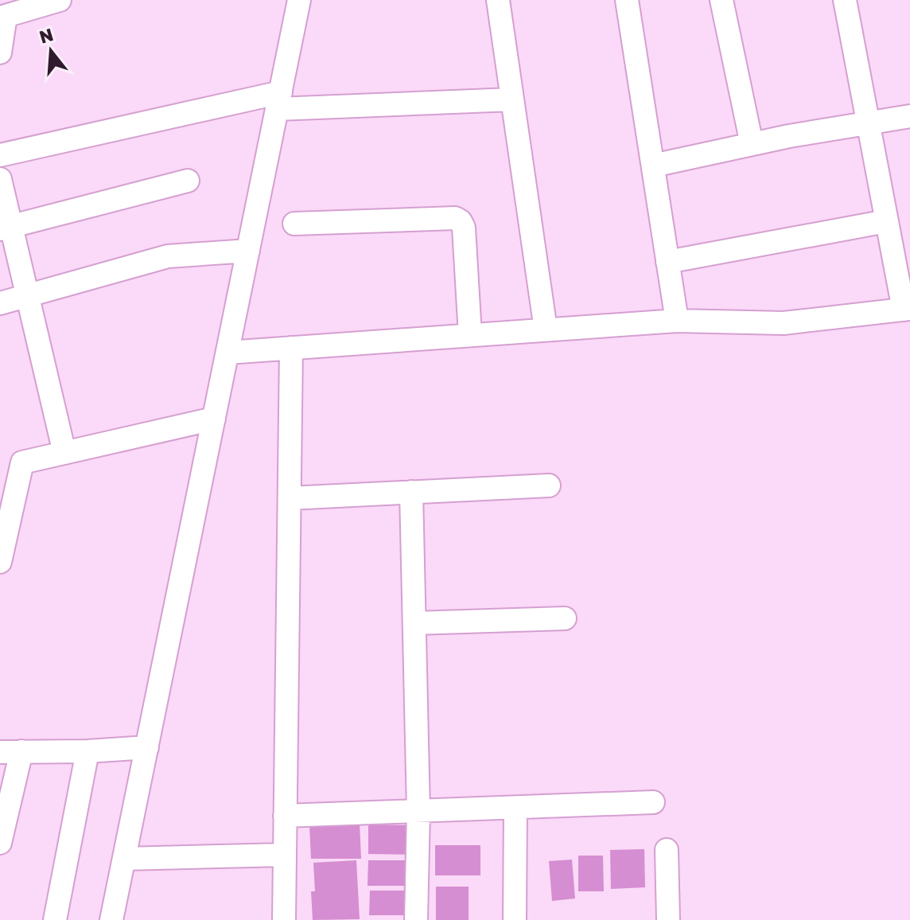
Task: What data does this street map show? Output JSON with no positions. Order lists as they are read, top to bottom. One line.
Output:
{"north":"top"}
